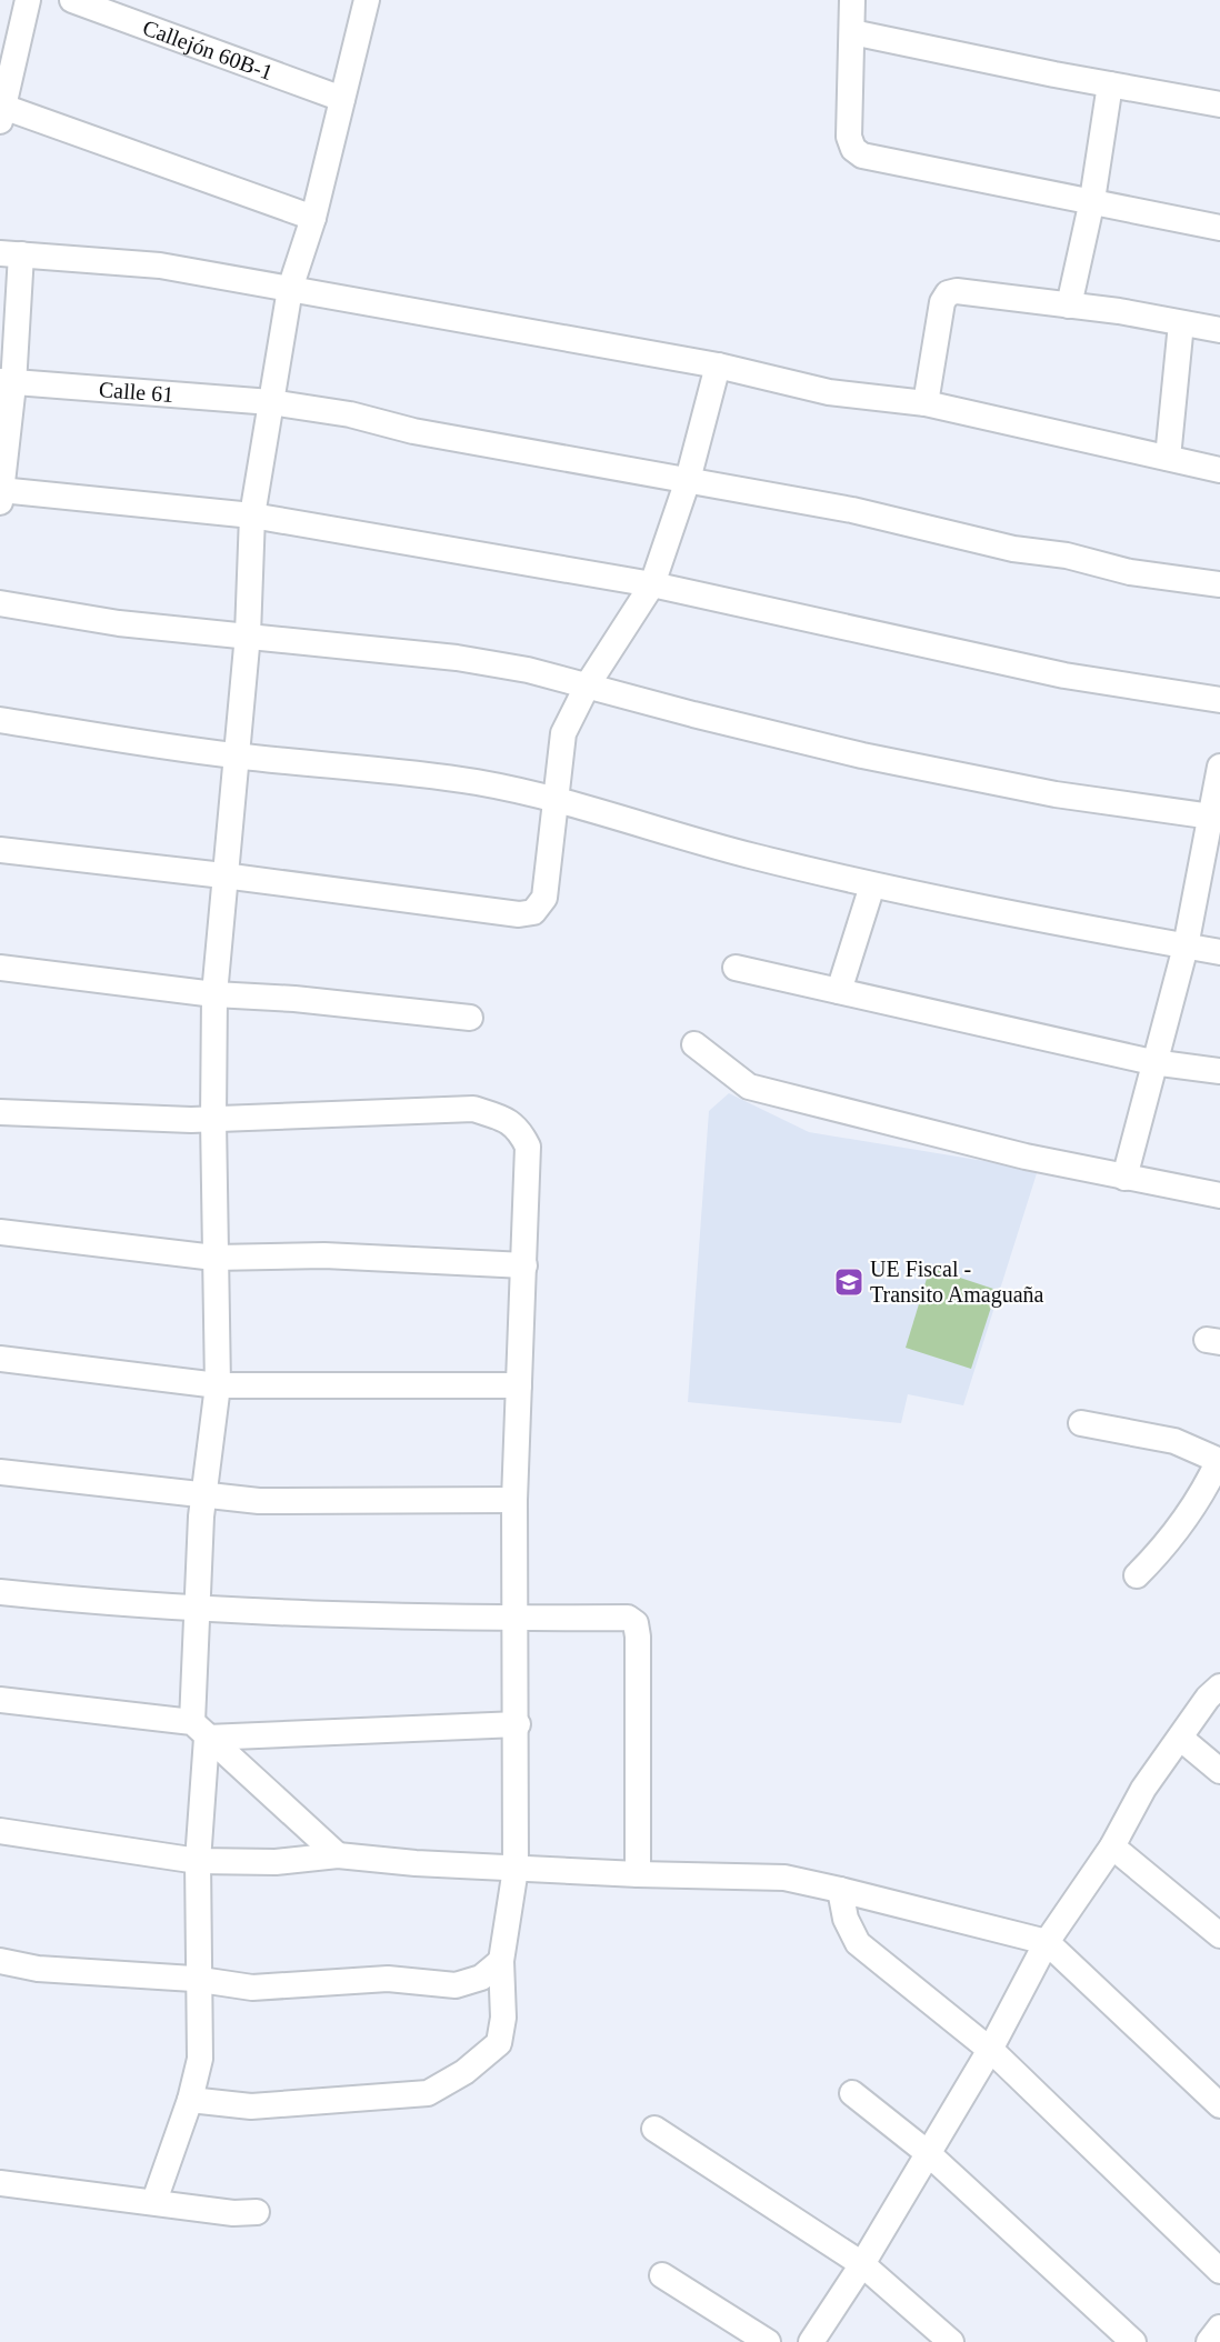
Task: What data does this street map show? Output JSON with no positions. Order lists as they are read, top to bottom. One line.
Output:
{"streets":{"street":["Callejón 60B-1","Calle 61"]},"places":{"school or university":["UE Fiscal - Transito Amaguaña"]}}
